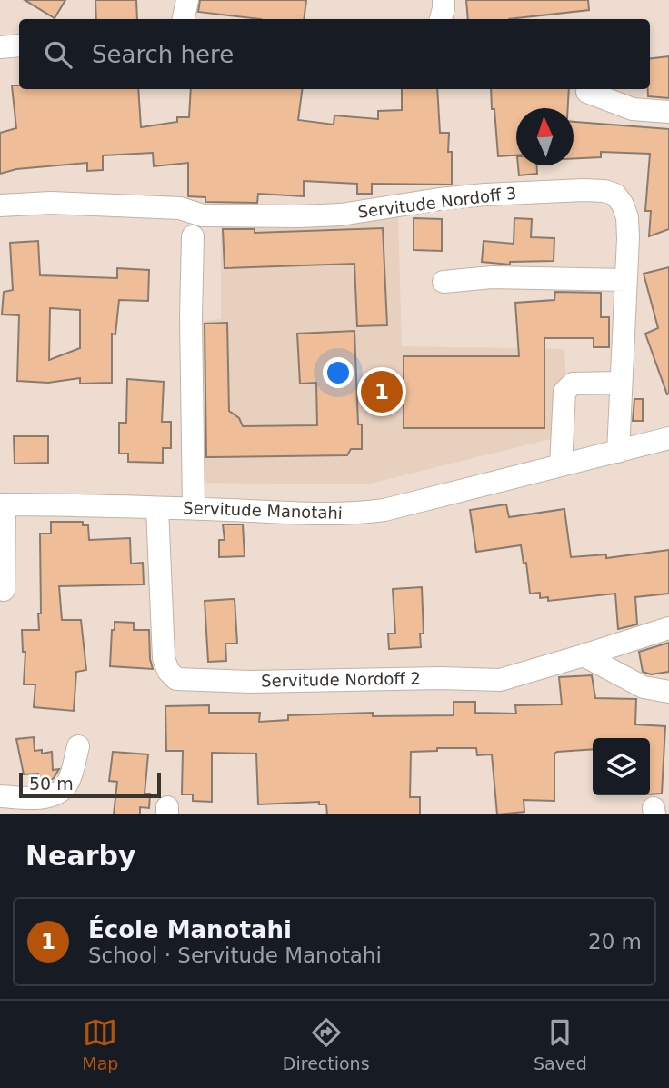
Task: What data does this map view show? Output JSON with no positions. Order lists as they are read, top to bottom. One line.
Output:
{"streets":{"street":["Servitude Nordoff 3","Servitude Manotahi","Servitude Nordoff 2"]},"crossings":[["Servitude Nordoff 3","Servitude Manotahi"],["Servitude Manotahi","Servitude Nordoff 2"]],"scale_bar":"50 m","north":"top","page":{"search":"Search here","pins":"1","scale":"50 m","heading":"Nearby","list":[{"mark":"1","name":"École Manotahi","note":"School · Servitude Manotahi","value":"20 m"}],"nav":["Map","Directions","Saved"]}}
